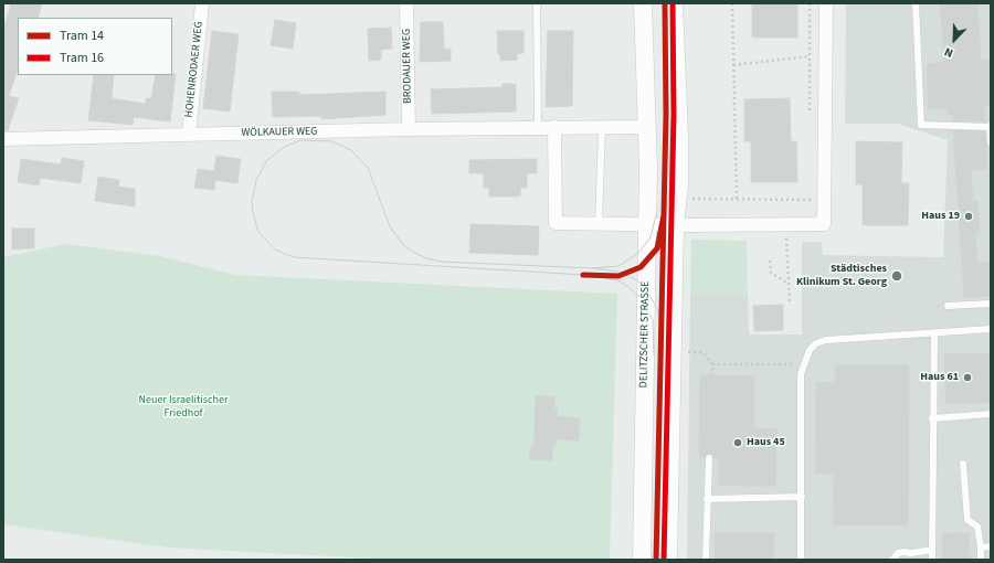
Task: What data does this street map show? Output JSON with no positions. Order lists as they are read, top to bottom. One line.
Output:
{"streets":{"main road":["DELITZSCHER STRASSE"],"street":["BRODAUER WEG","HOHENRODAER WEG","WÖLKAUER WEG"]},"crossings":[["BRODAUER WEG","WÖLKAUER WEG"],["HOHENRODAER WEG","WÖLKAUER WEG"],["WÖLKAUER WEG","DELITZSCHER STRASSE"]],"parks":["Neuer Israelitischer Friedhof"],"places":["Haus 19","Städtisches Klinikum St. Georg","Haus 61","Haus 45"],"lines":["tram line 14","tram line 16"],"legend":["Tram 14","Tram 16"],"north":"bottom left"}
